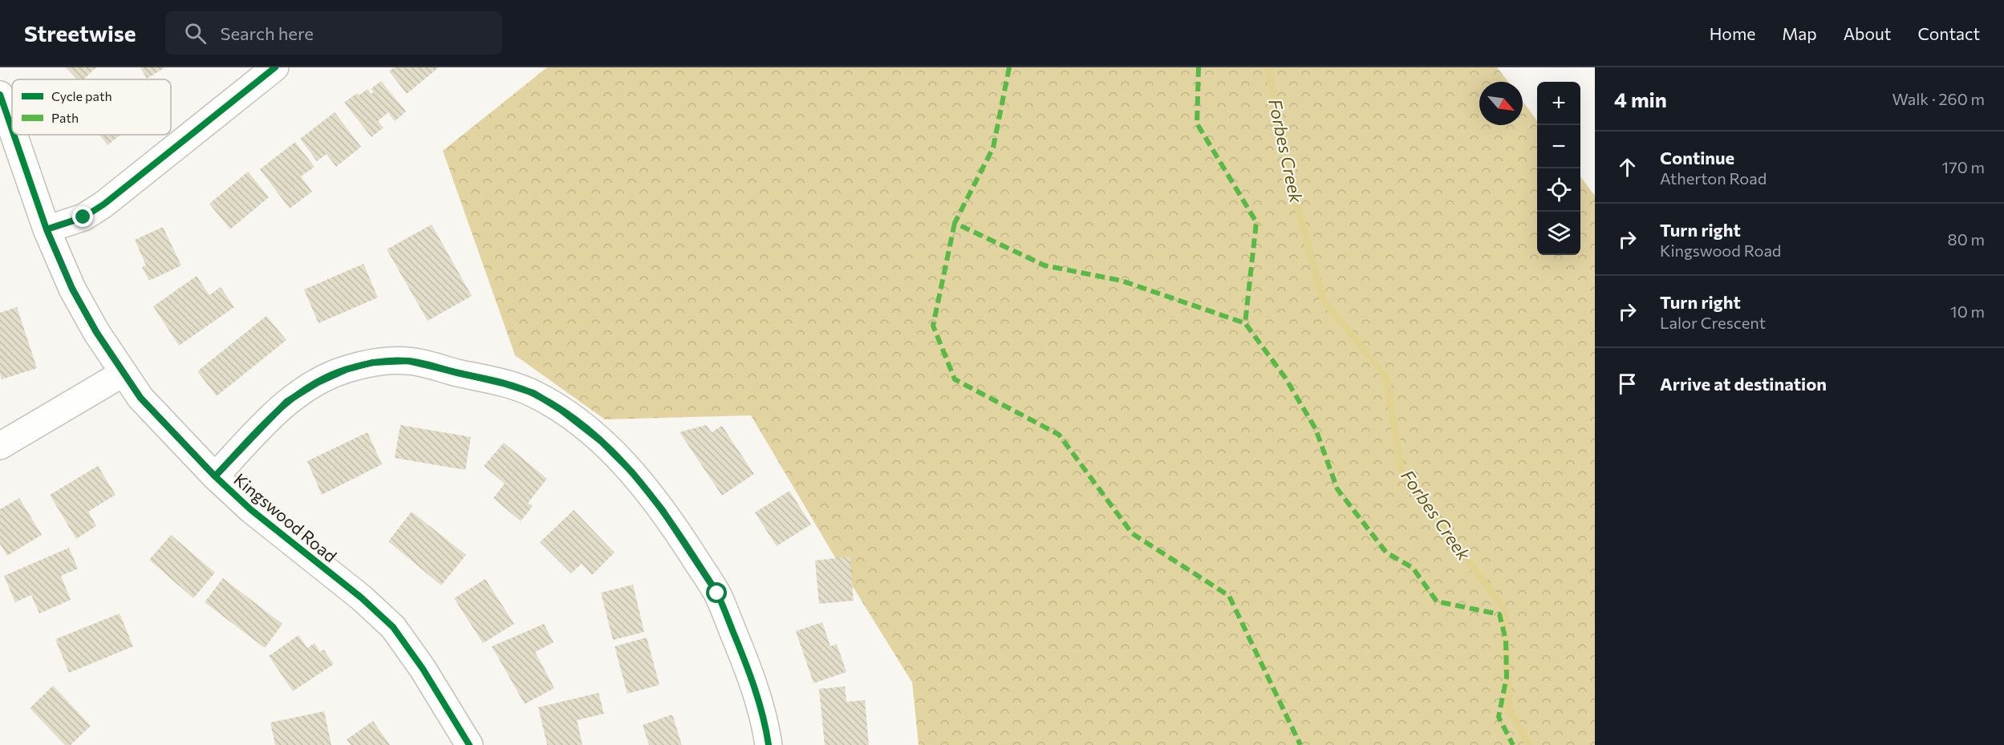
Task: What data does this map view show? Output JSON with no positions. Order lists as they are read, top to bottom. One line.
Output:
{"streets":{"street":["Kingswood Road"]},"water":["Forbes Creek"],"legend":["Cycle path","Path"],"north":"bottom right","page":{"header":"Streetwise","search":"Search here","nav":["Home","Map","About","Contact"],"heading":["4 min","Walk · 260 m"],"map_buttons":["+","−"],"list":[["Continue","Atherton Road","170 m"],["Turn right","Kingswood Road","80 m"],["Turn right","Lalor Crescent","10 m"],"Arrive at destination"]}}
